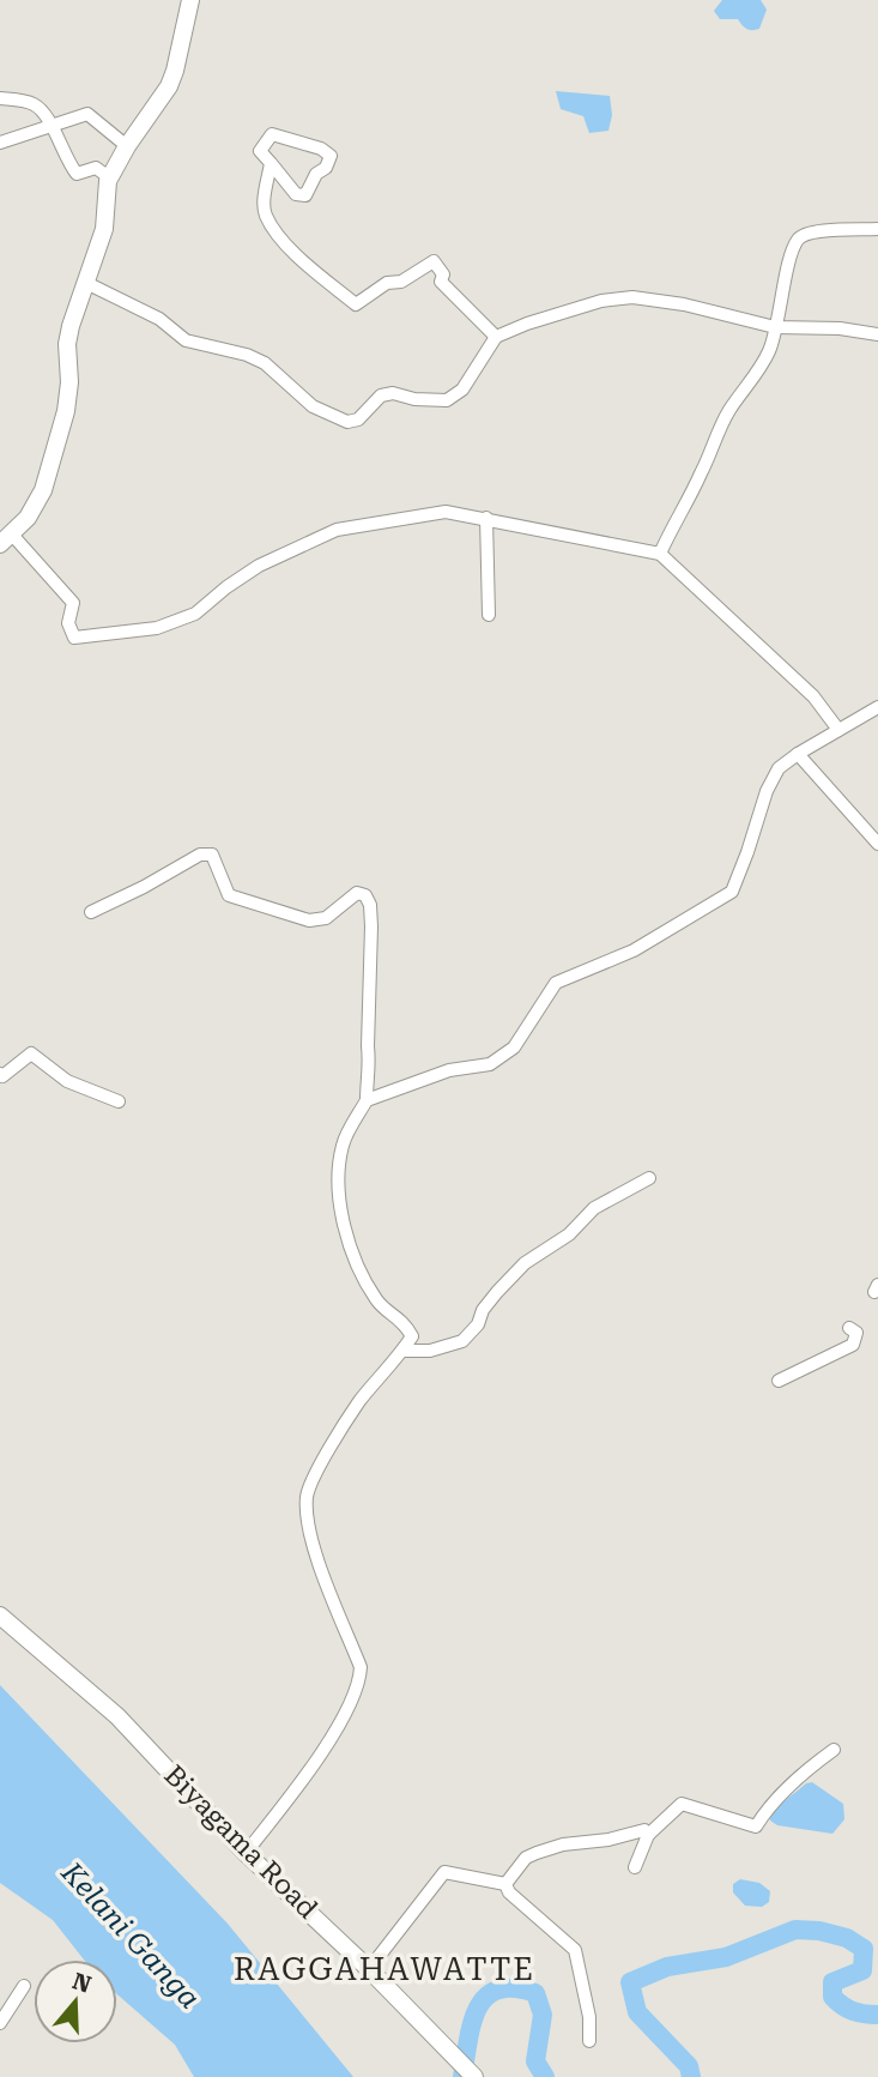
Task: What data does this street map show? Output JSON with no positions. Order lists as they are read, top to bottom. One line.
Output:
{"streets":{"main road":["Biyagama Road"]},"districts":["RAGGAHAWATTE"],"water":["Kelani Ganga"],"north":"top"}
